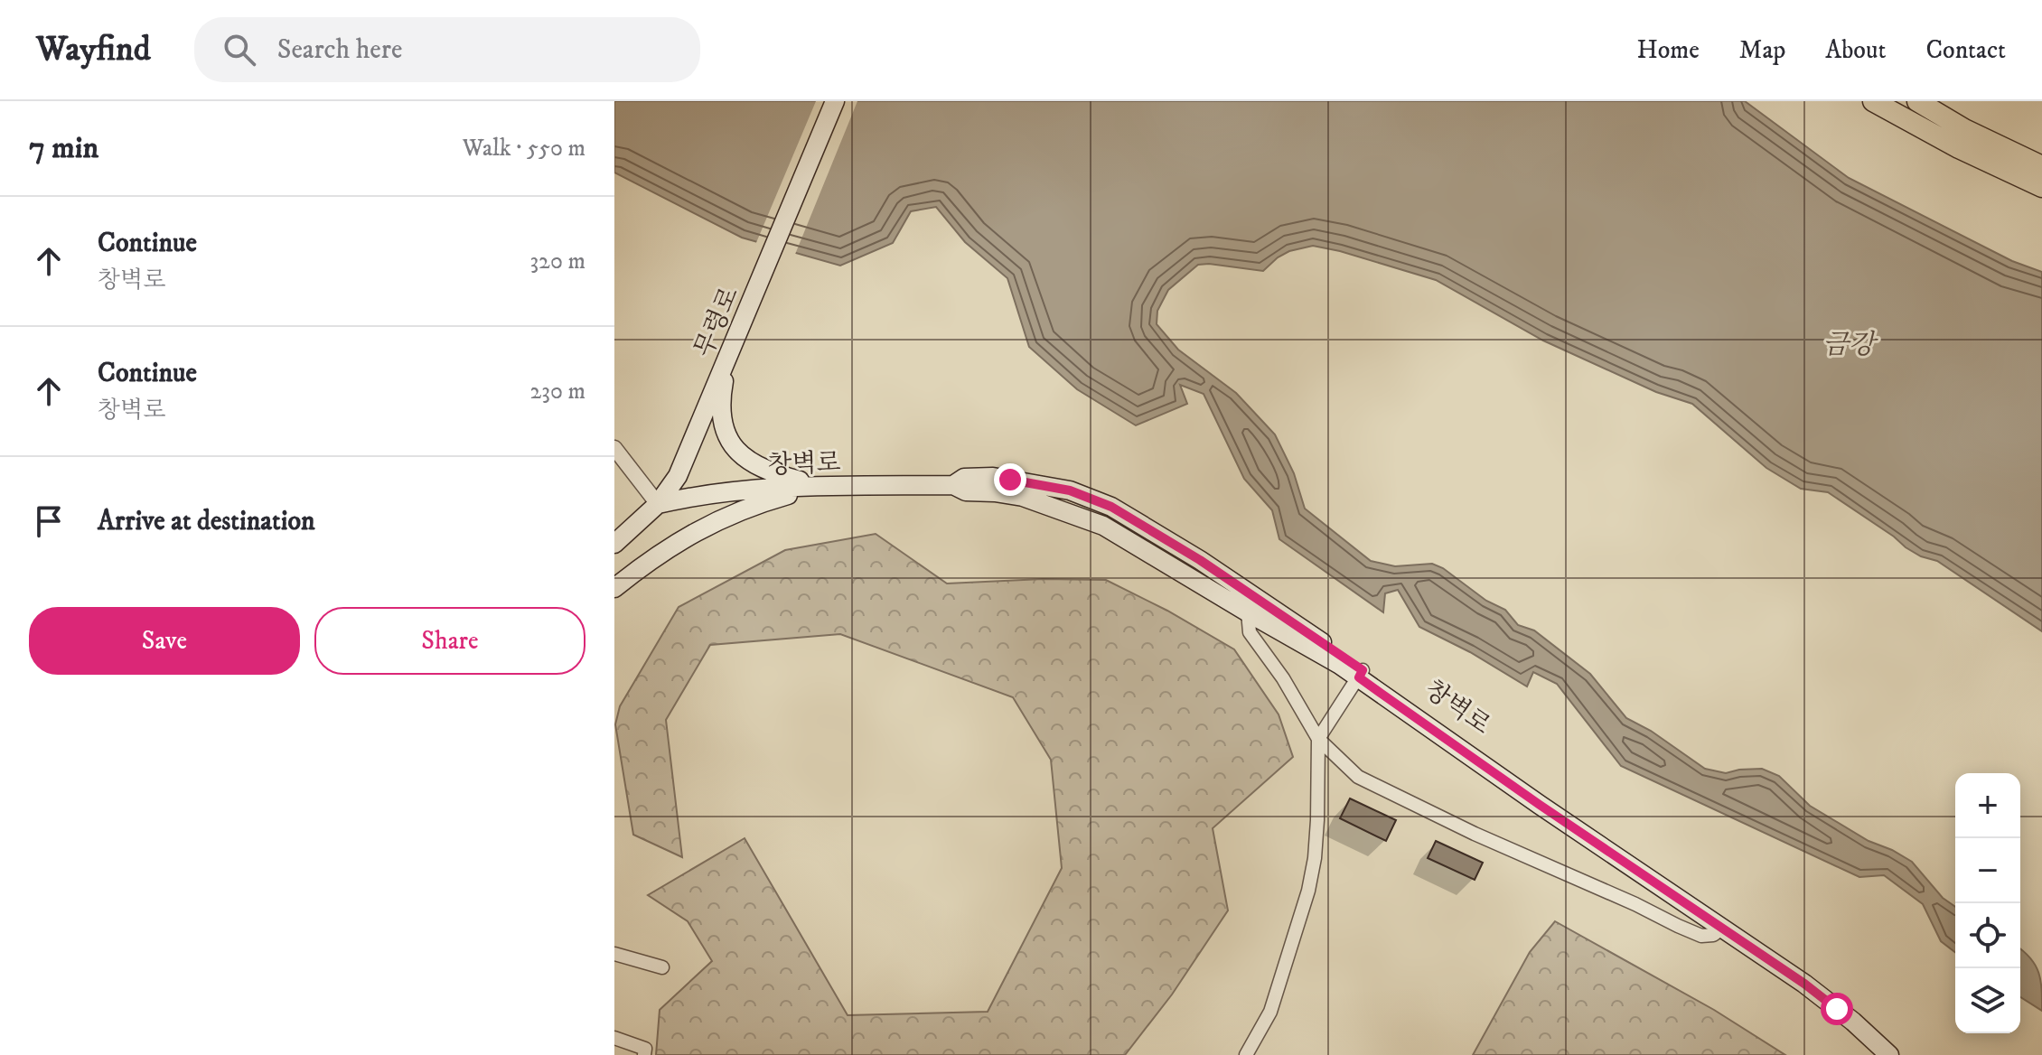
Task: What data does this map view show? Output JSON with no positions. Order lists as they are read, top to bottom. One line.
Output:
{"streets":{"main road":["무령로","창벽로"]},"crossings":[["무령로","창벽로"]],"water":["금강"],"page":{"header":"Wayfind","search":"Search here","nav":["Home","Map","About","Contact"],"heading":["7 min","Walk · 550 m"],"list":[["Continue","창벽로","320 m"],["Continue","창벽로","230 m"],"Arrive at destination"],"buttons":["Save","Share"],"map_buttons":["+","−"]}}
